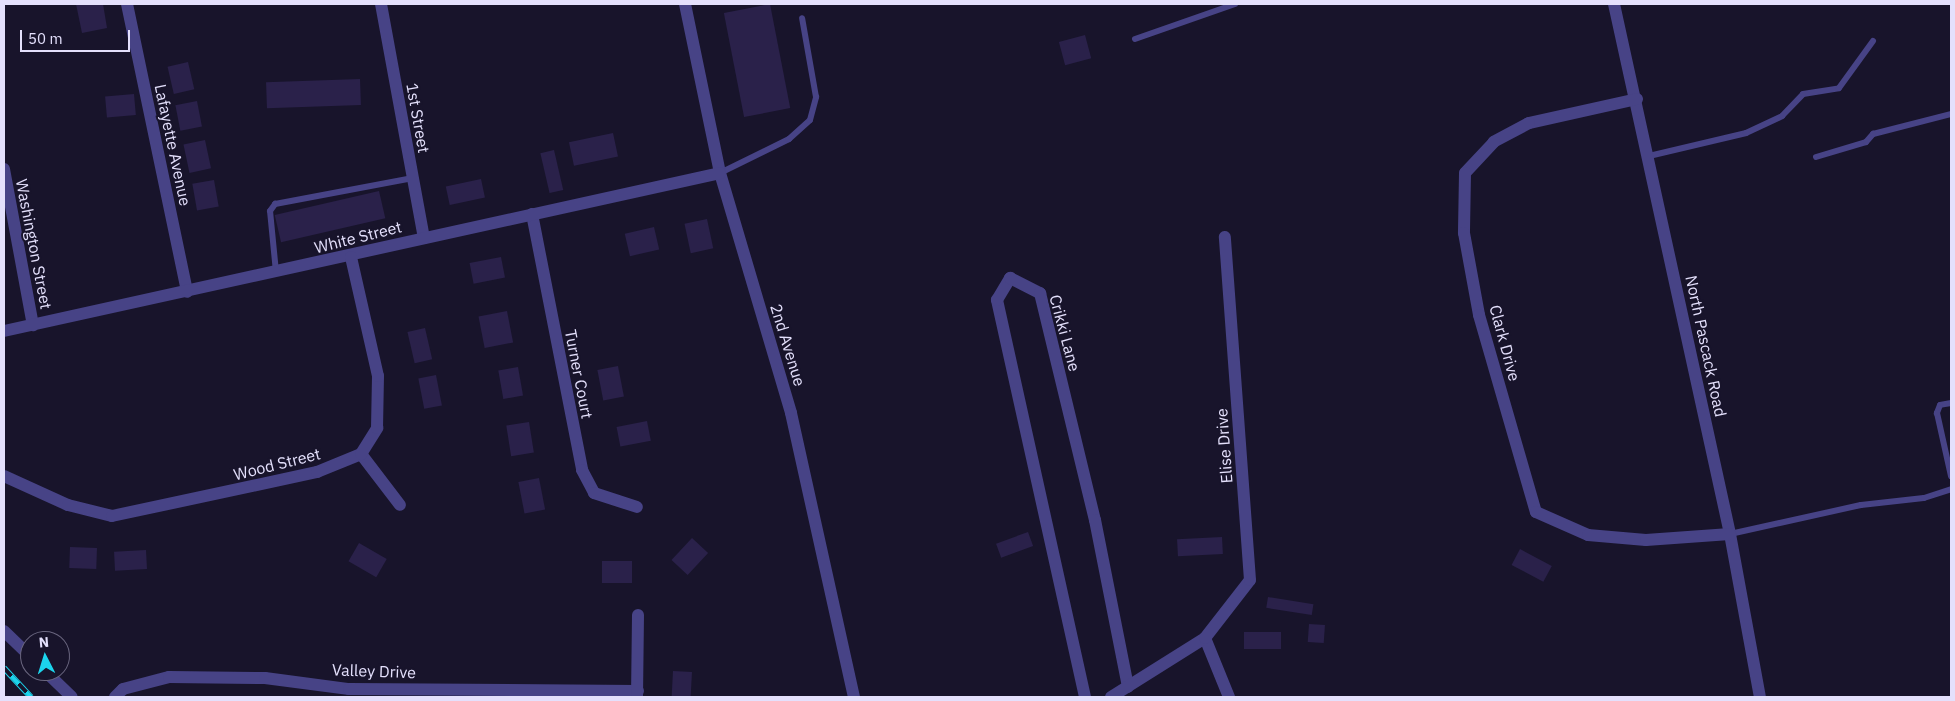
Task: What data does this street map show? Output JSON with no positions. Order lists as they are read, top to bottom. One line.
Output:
{"streets":{"street":["1st Street","Lafayette Avenue","White Street","Washington Street","Crikki Lane","Clark Drive","2nd Avenue","North Pascack Road","Turner Court","Elise Drive","Wood Street","Valley Drive"]},"crossings":[["1st Street","White Street"],["Lafayette Avenue","White Street"],["White Street","Washington Street"],["White Street","2nd Avenue"],["White Street","Turner Court"],["Crikki Lane","Elise Drive"],["Clark Drive","North Pascack Road"]],"scale_bar":"50 m","north":"top"}
